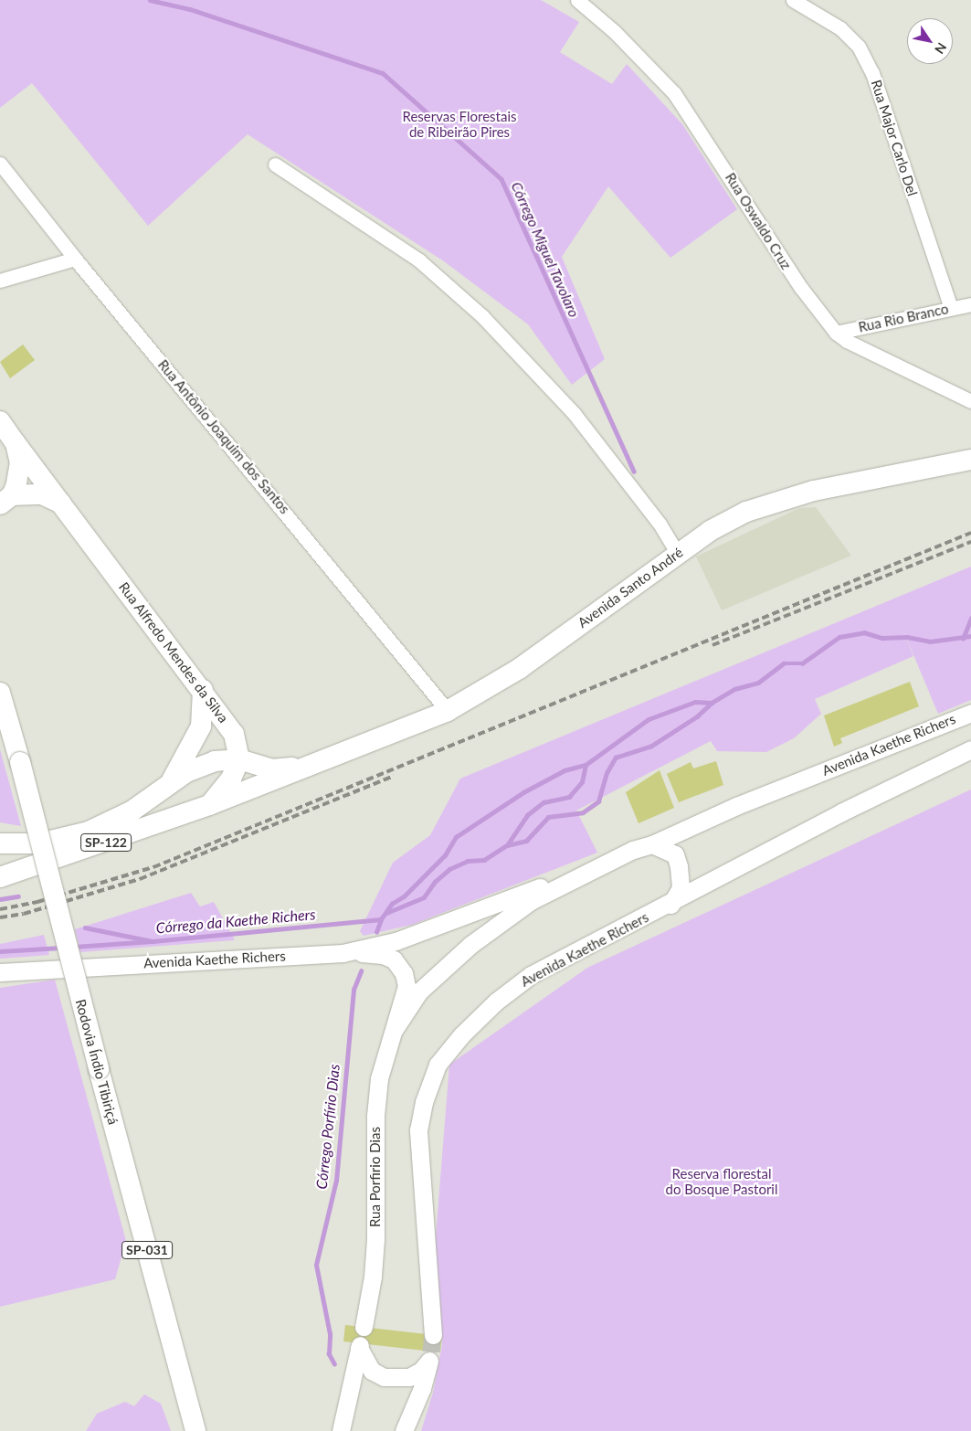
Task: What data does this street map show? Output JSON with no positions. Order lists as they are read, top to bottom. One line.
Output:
{"streets":{"highway":["Avenida Santo André","Rua Alfredo Mendes da Silva","SP-122","Rodovia Índio Tibiriçá","SP-031"],"main road":["Avenida Kaethe Richers","Rua Porfirio Dias"],"street":["Rua Major Carlo Del","Rua Oswaldo Cruz","Rua Rio Branco","Rua Antônio Joaquim dos Santos"]},"crossings":[["Rua Major Carlo Del","Rua Rio Branco"],["Rua Oswaldo Cruz","Rua Rio Branco"],["Rua Antônio Joaquim dos Santos","Avenida Santo André"],["Avenida Santo André","Rua Alfredo Mendes da Silva"],["Avenida Santo André","SP-122"],["Rua Alfredo Mendes da Silva","SP-122"],["Avenida Kaethe Richers","Rua Porfirio Dias"]],"water":["Córrego Miguel Tavolaro","Córrego da Kaethe Richers","Córrego Porfírio Dias"],"parks":["Reservas Florestais de Ribeirão Pires","Reserva florestal do Bosque Pastoril"],"north":"bottom right"}
